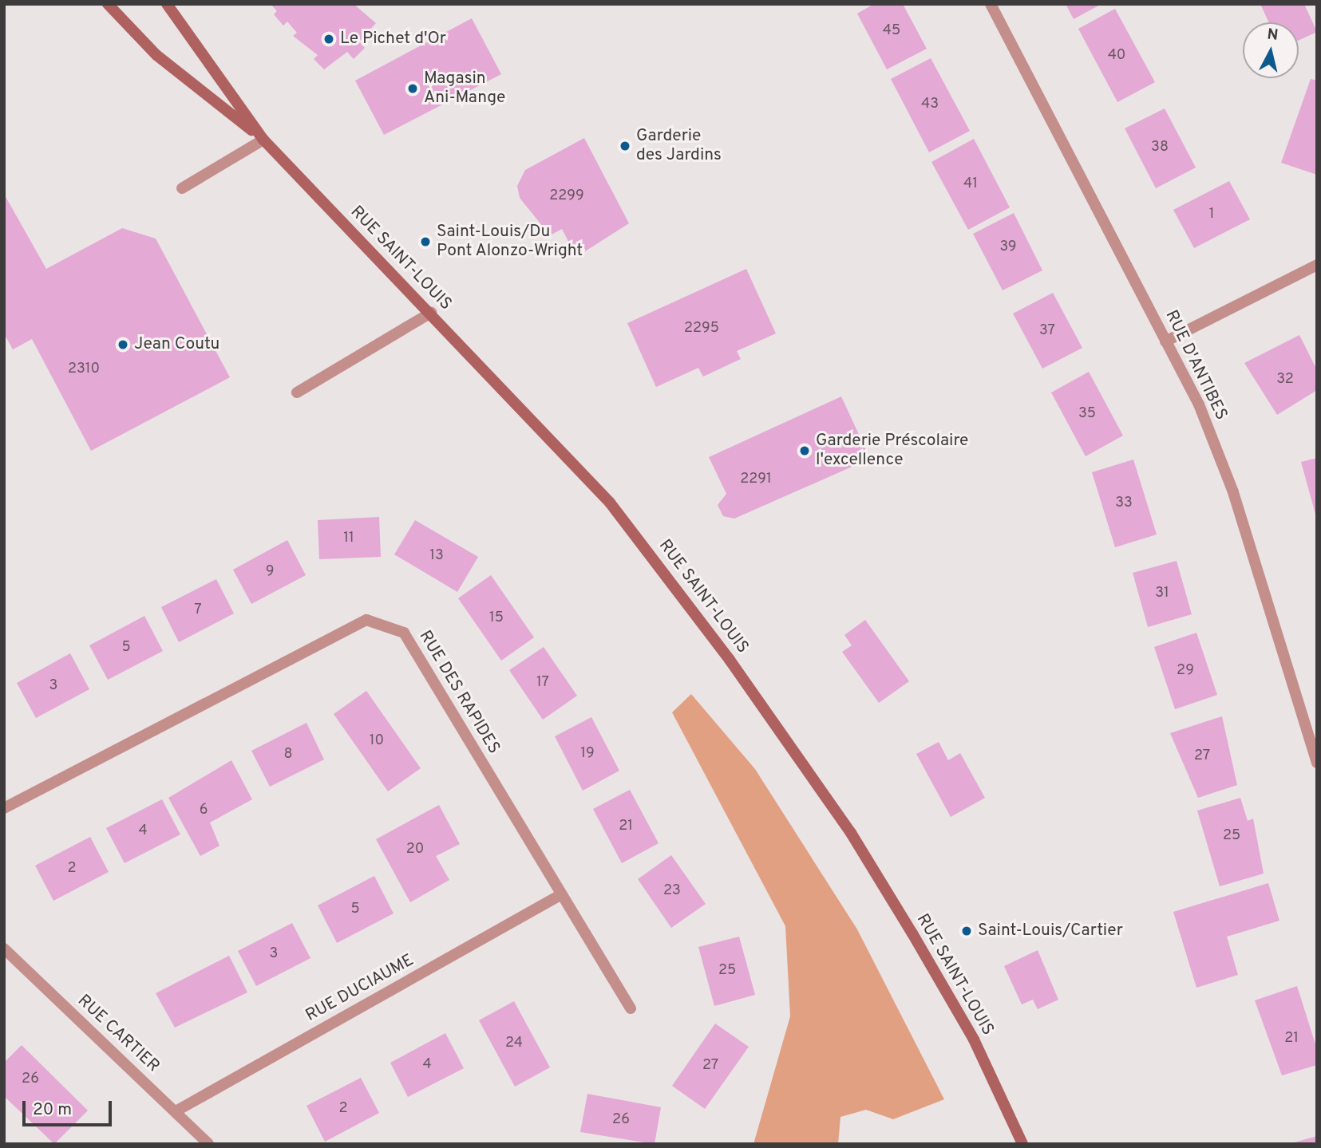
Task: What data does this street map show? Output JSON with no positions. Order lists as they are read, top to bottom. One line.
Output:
{"streets":{"main road":["RUE SAINT-LOUIS"],"street":["RUE D'ANTIBES","RUE DES RAPIDES","RUE DUCIAUME","RUE CARTIER"]},"crossings":[["RUE DES RAPIDES","RUE DUCIAUME"],["RUE DUCIAUME","RUE CARTIER"]],"places":["Le Pichet d'Or","Magasin Ani-Mange","Garderie des Jardins","Saint-Louis/Du Pont Alonzo-Wright","Jean Coutu","Garderie Préscolaire l'excellence","Saint-Louis/Cartier"],"house_numbers":["45","40","43","38","41","2299","1","39","2295","37","2310","32","35","2291","33","11","13","9","31","7","15","5","29","17","3","10","19","8","27","6","21","4","25","20","2","23","5","3","25","21","24","4","27","26","2","26"],"scale_bar":"20 m","north":"top"}
